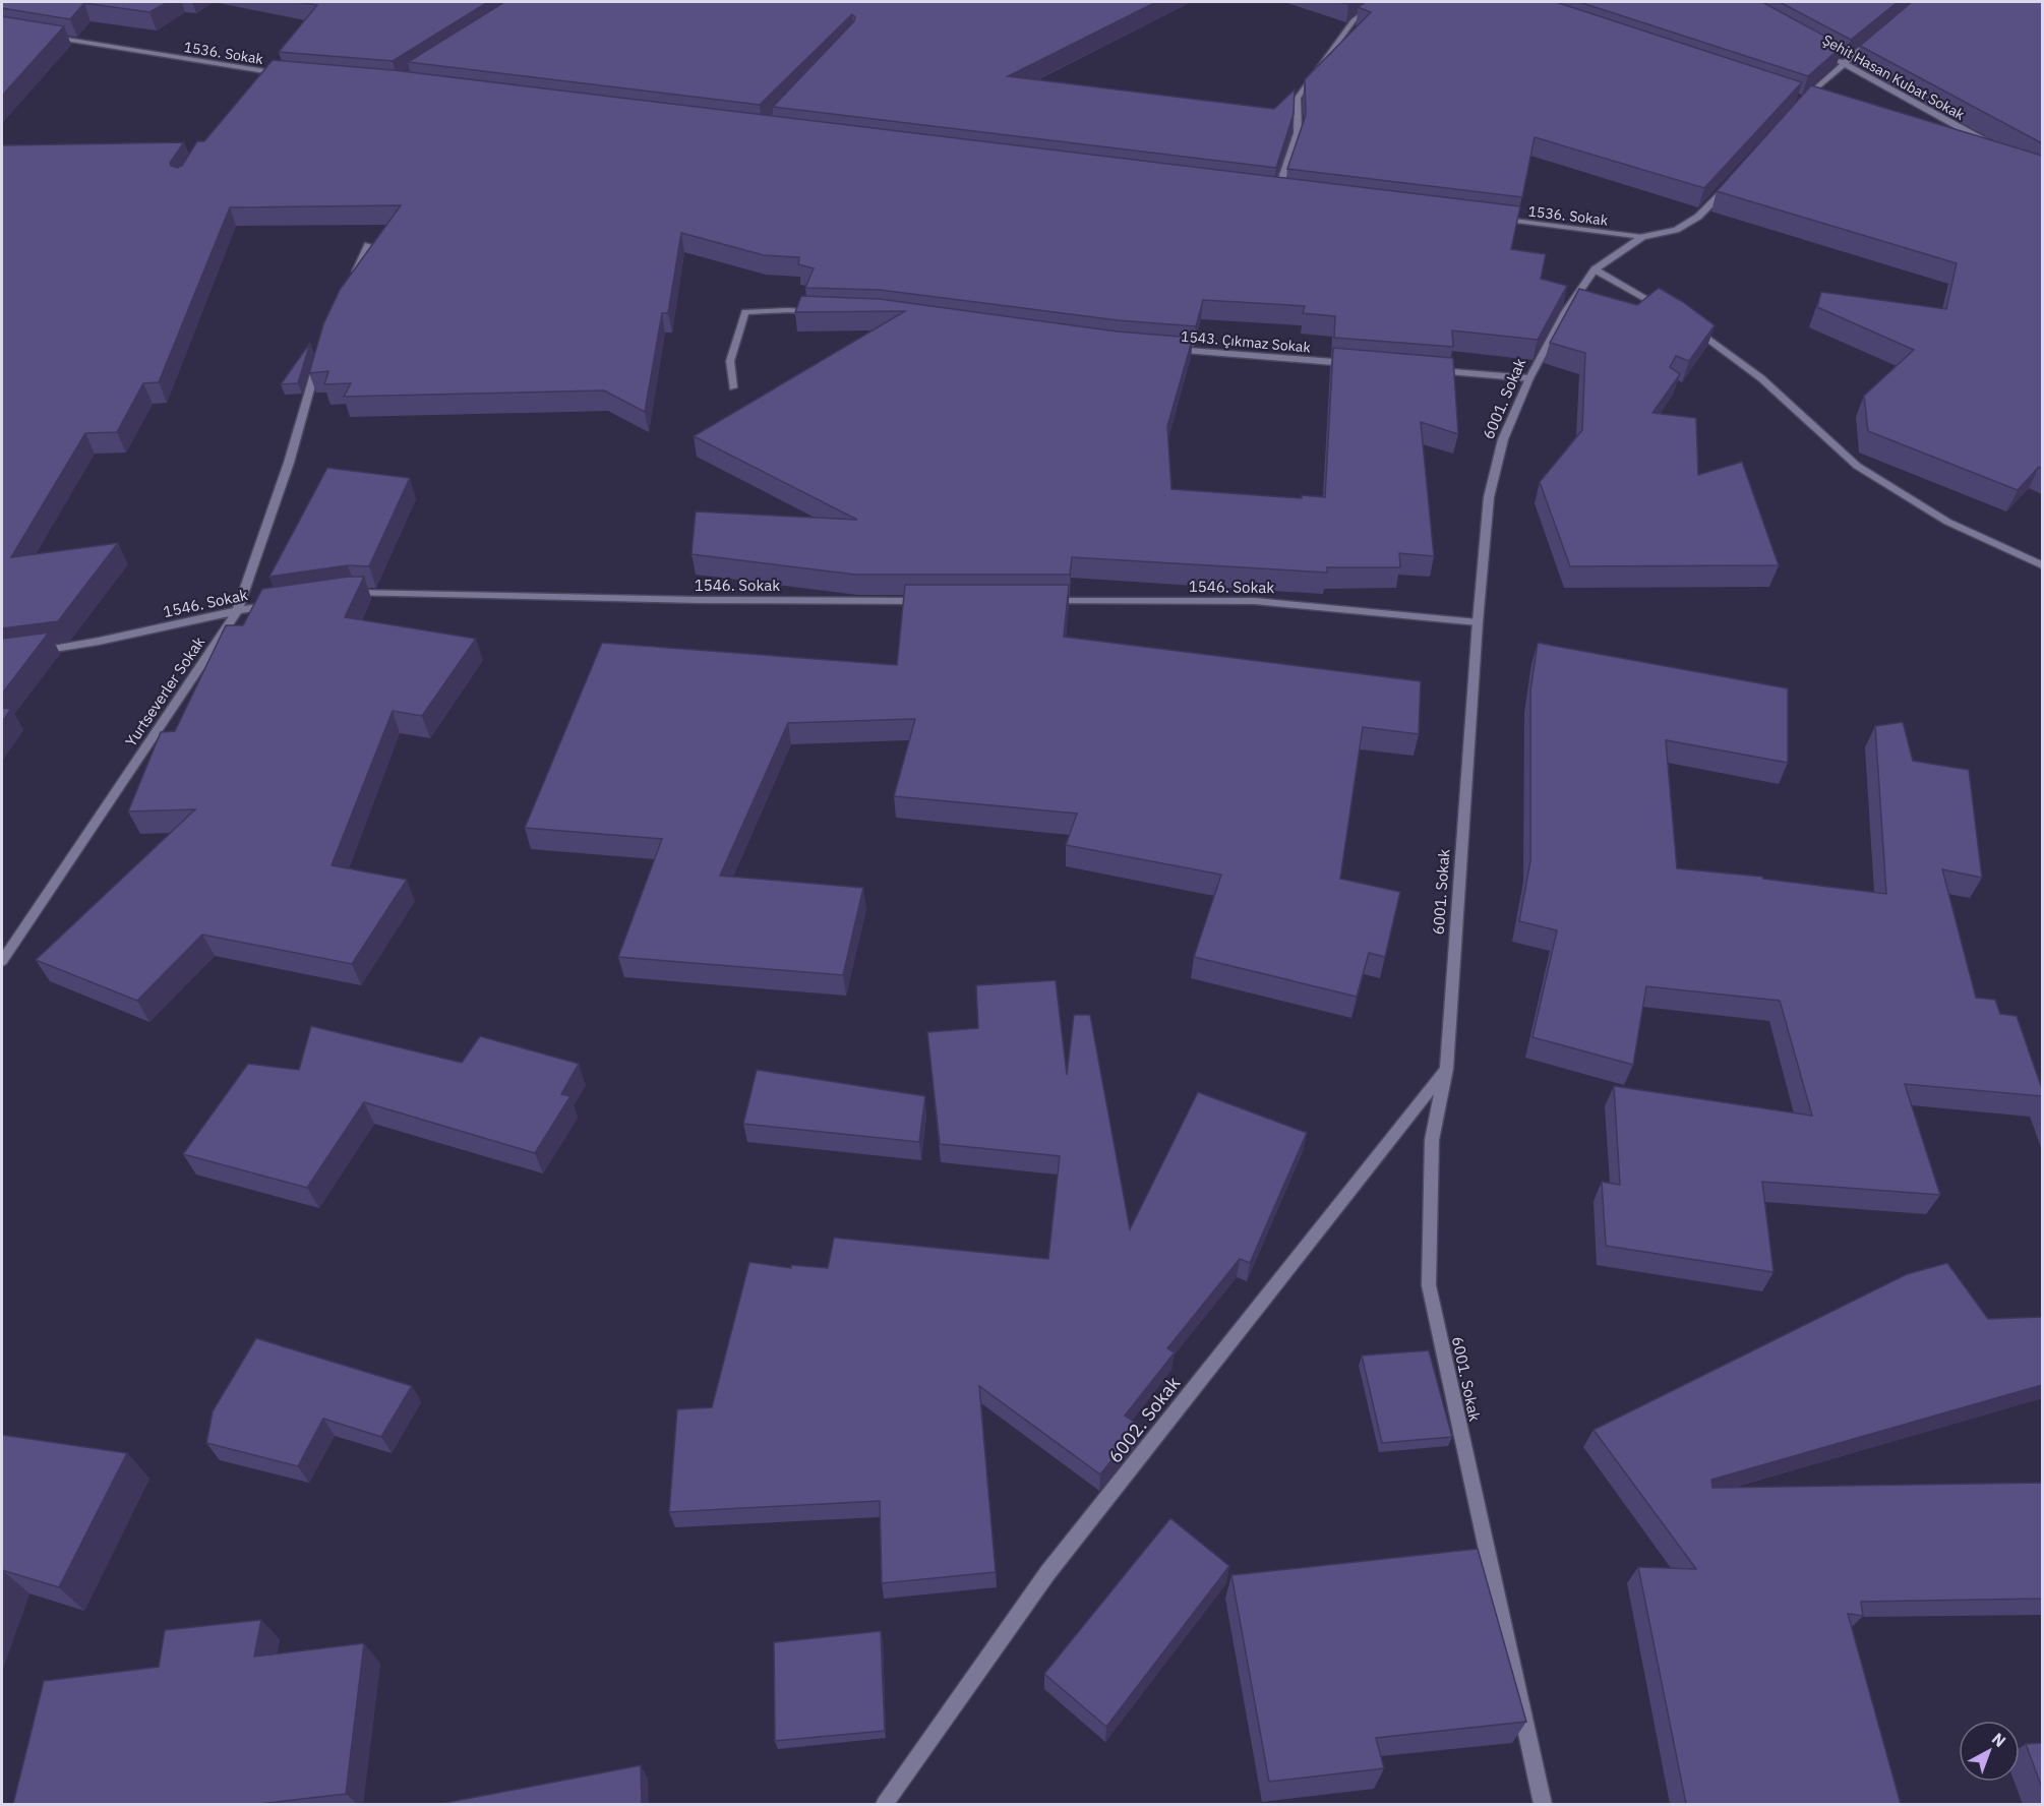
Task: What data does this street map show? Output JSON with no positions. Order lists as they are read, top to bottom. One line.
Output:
{"streets":{"street":["1536. Sokak","Şehit Hasan Kubat Sokak","1543. Çıkmaz Sokak","6001. Sokak","1546. Sokak","Yurtseverler Sokak","6002. Sokak"]},"crossings":[["1536. Sokak","6001. Sokak"],["6001. Sokak","1546. Sokak"],["6001. Sokak","6002. Sokak"],["1546. Sokak","Yurtseverler Sokak"]],"north":"top right"}
